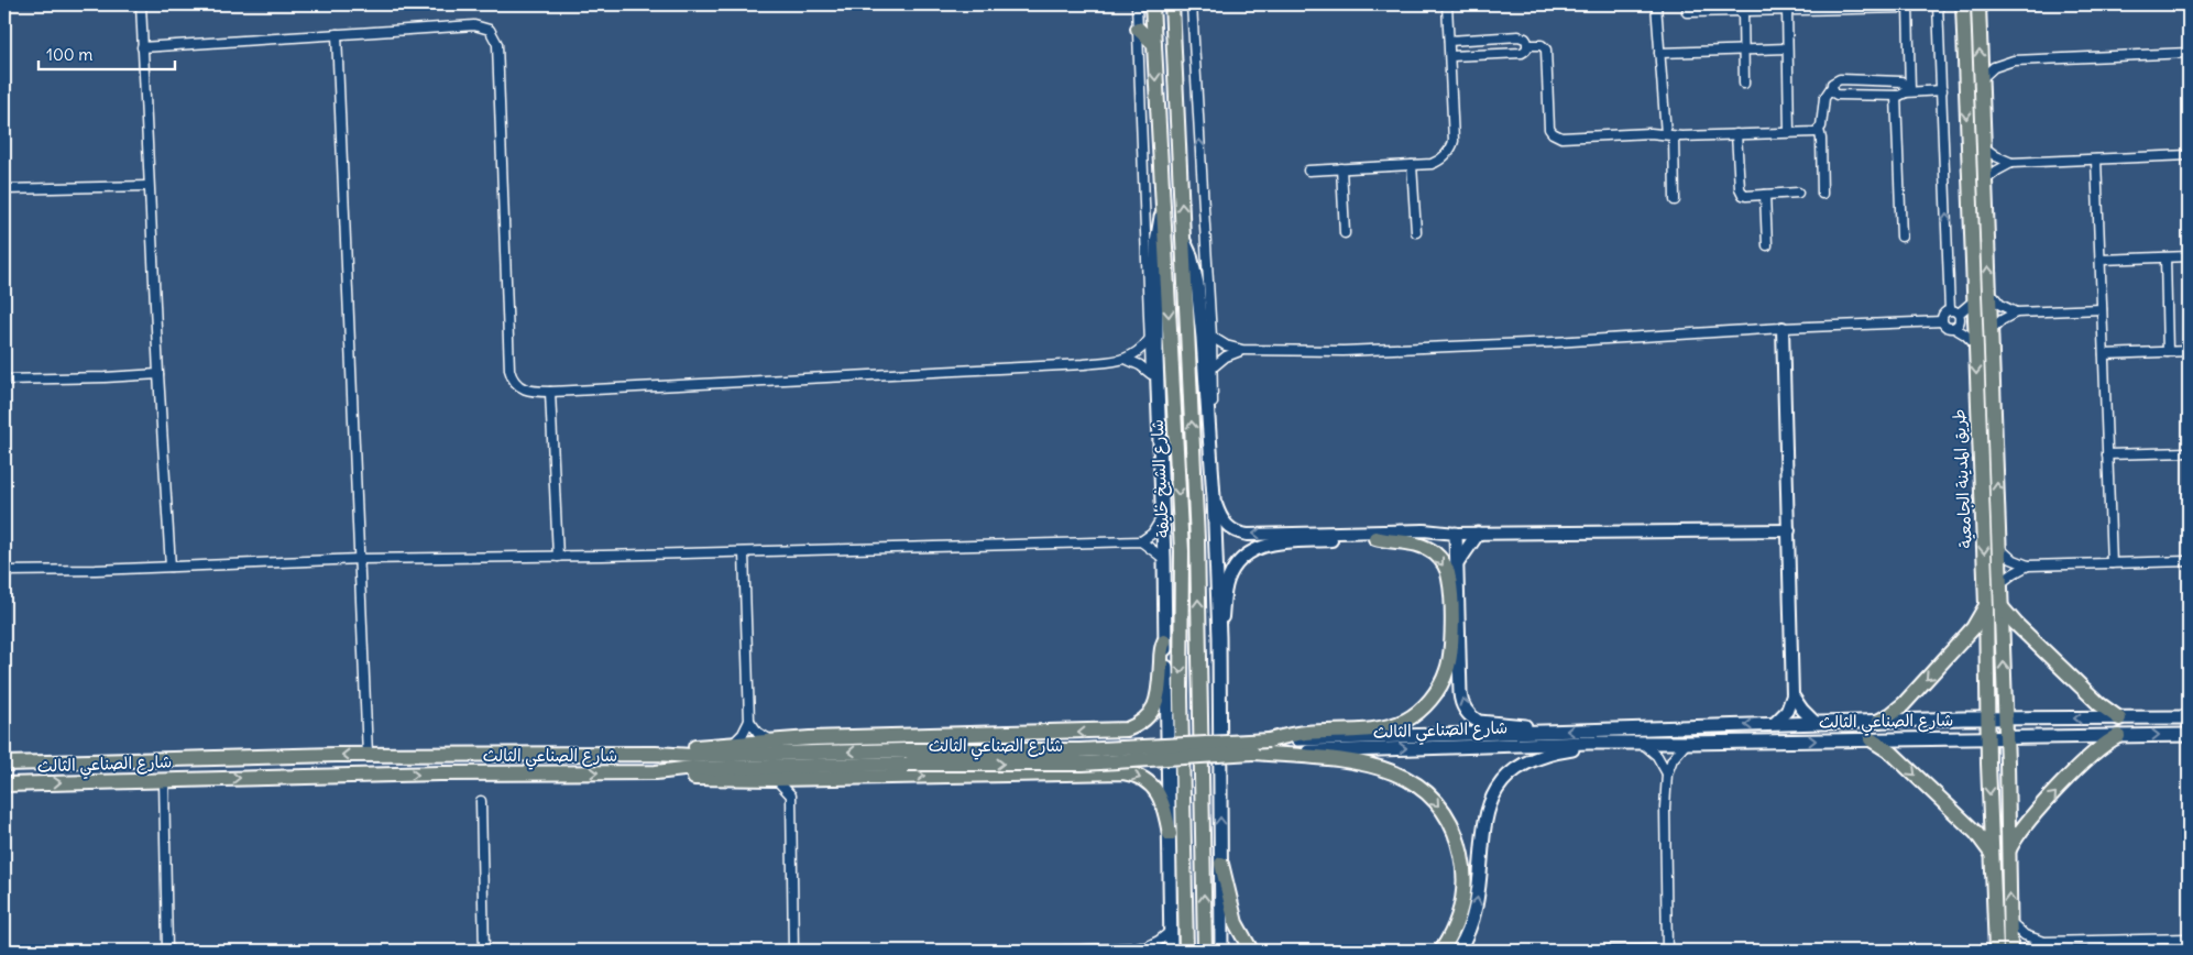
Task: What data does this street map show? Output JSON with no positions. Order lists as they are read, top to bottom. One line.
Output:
{"streets":{"main road":["شارع الشيخ خليفة","طريق المدينة الجامعية","شارع الصناعي الثالث"]},"crossings":[["طريق المدينة الجامعية","شارع الصناعي الثالث"]],"scale_bar":"100 m"}
